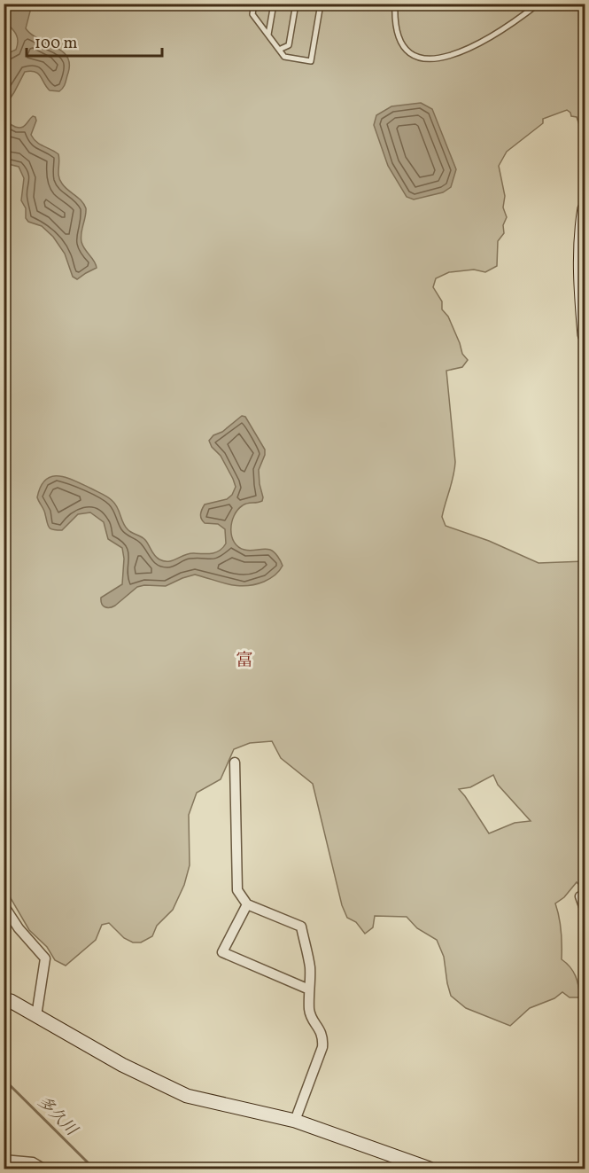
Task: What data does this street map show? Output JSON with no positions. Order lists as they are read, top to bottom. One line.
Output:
{"districts":["富"],"water":["多久川"],"scale_bar":"100 m"}
